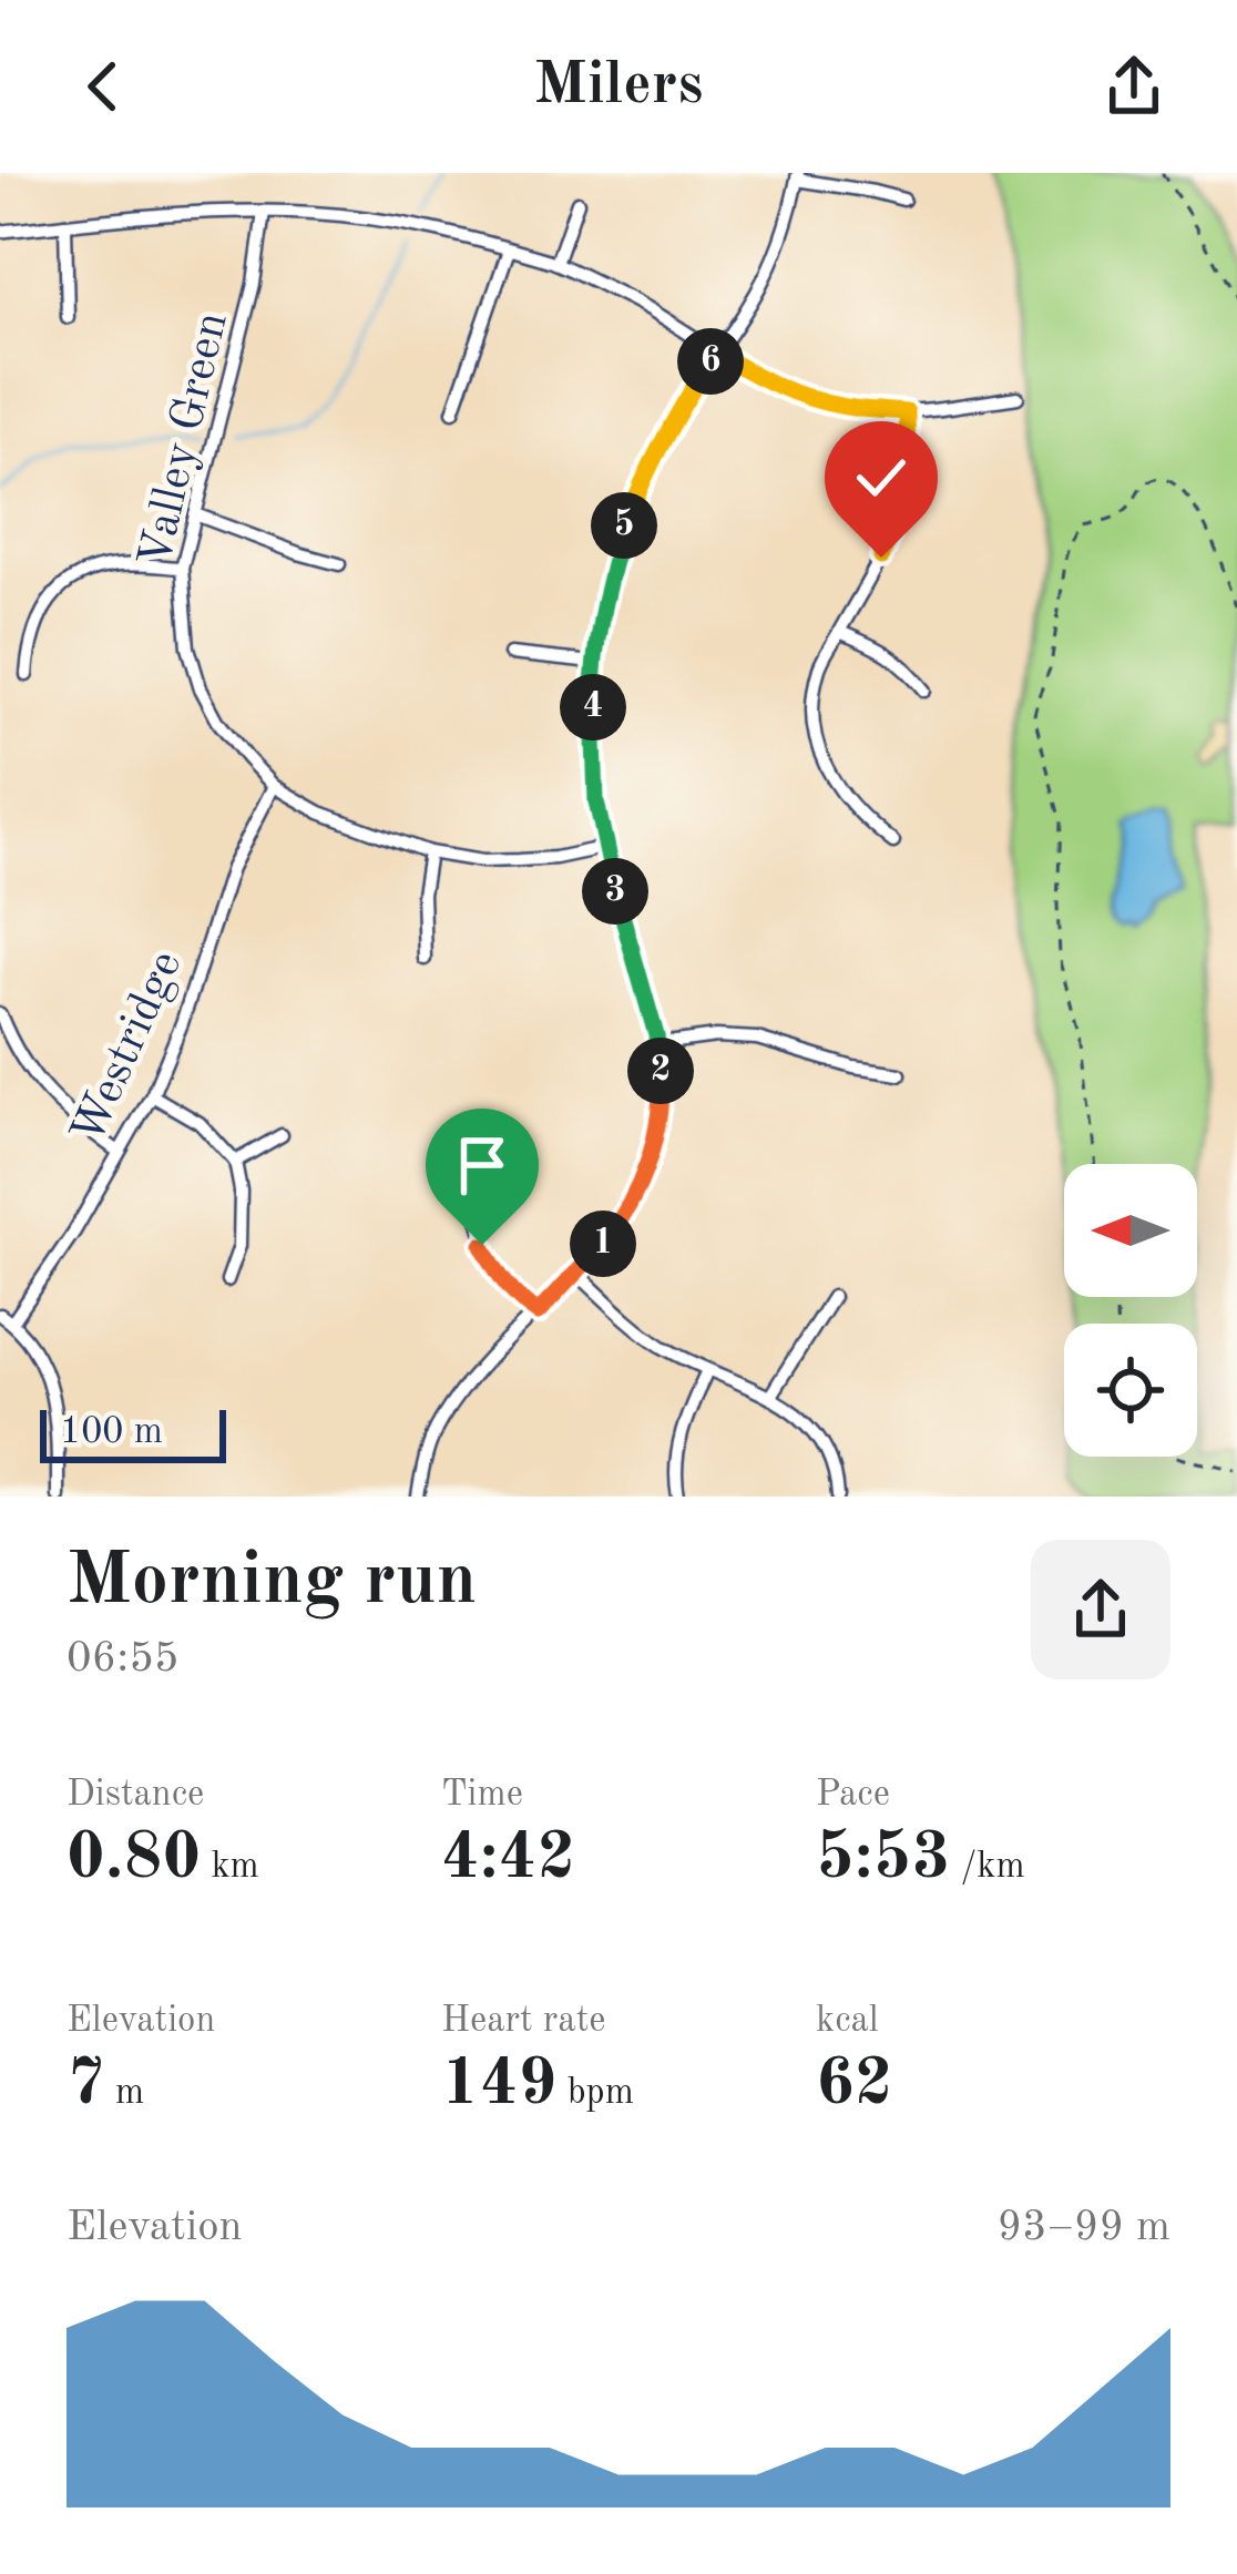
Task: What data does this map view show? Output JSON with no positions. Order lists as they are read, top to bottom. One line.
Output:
{"streets":{"street":["Valley Green","Westridge"]},"crossings":[["Valley Green","Westridge"]],"scale_bar":"100 m","north":"left","page":{"header":"Milers","pins":["6","5","4","3","2","1"],"scale":"100 m","heading":["Morning run","06:55"],"stats":[["Distance","0.80 km"],["Time","4:42"],["Pace","5:53 /km"],["Elevation","7 m"],["Heart rate","149 bpm"],["kcal","62"]],"chart":["Elevation","93–99 m"]}}
